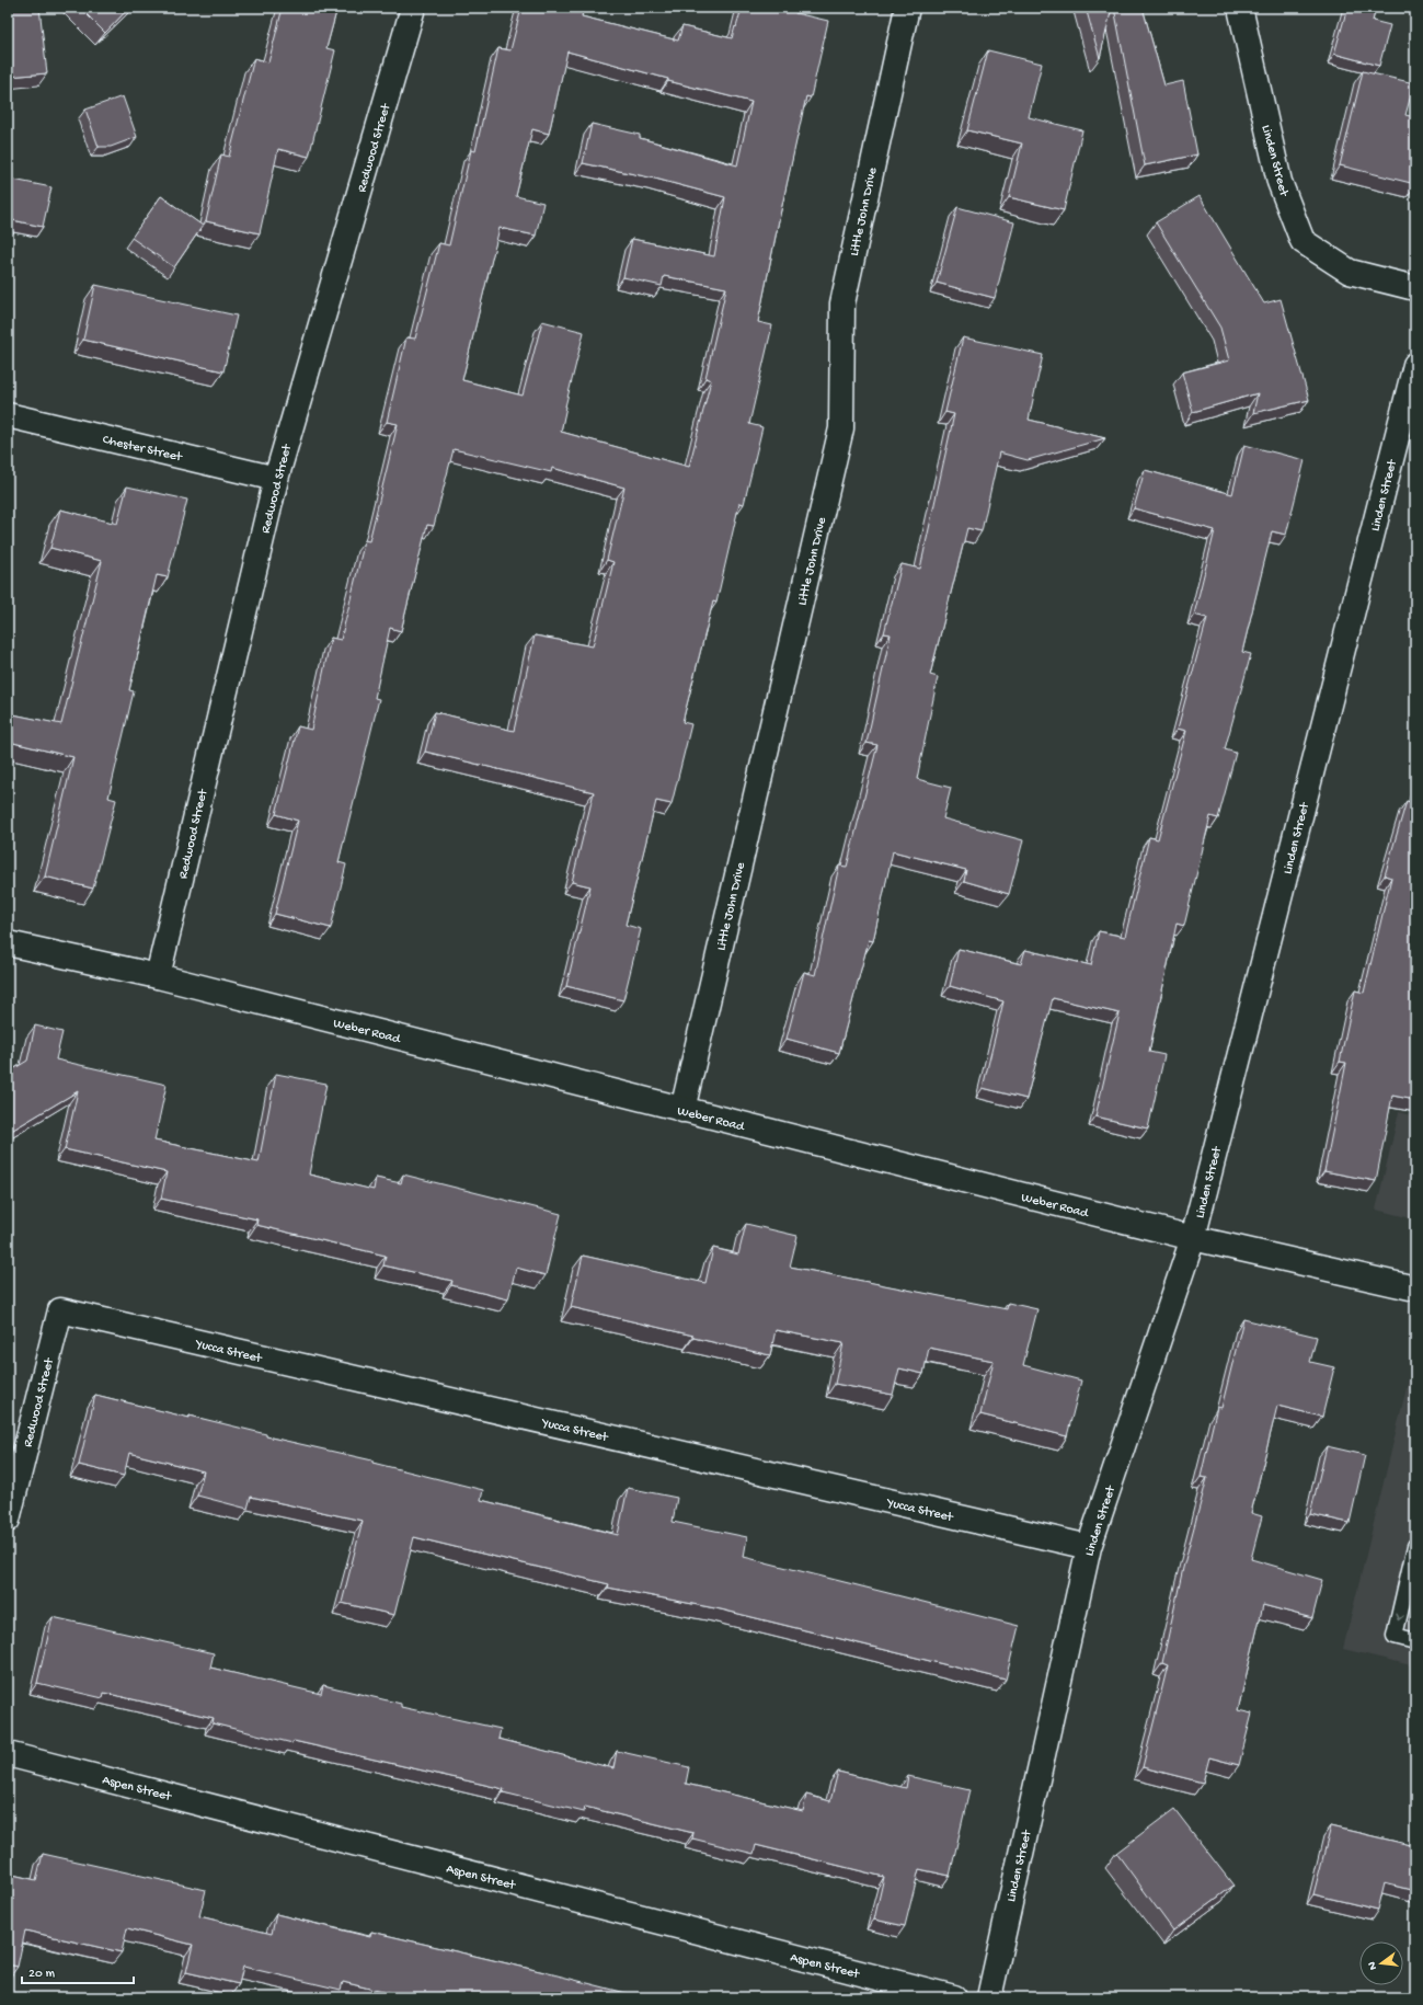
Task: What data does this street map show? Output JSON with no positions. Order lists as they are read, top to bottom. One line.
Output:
{"streets":{"street":["Redwood Street","Linden Street","Little John Drive","Chester Street","Weber Road","Yucca Street","Aspen Street"]},"crossings":[["Redwood Street","Chester Street"],["Redwood Street","Weber Road"],["Redwood Street","Yucca Street"],["Linden Street","Weber Road"],["Linden Street","Yucca Street"],["Little John Drive","Weber Road"]],"scale_bar":"20 m","north":"left"}
